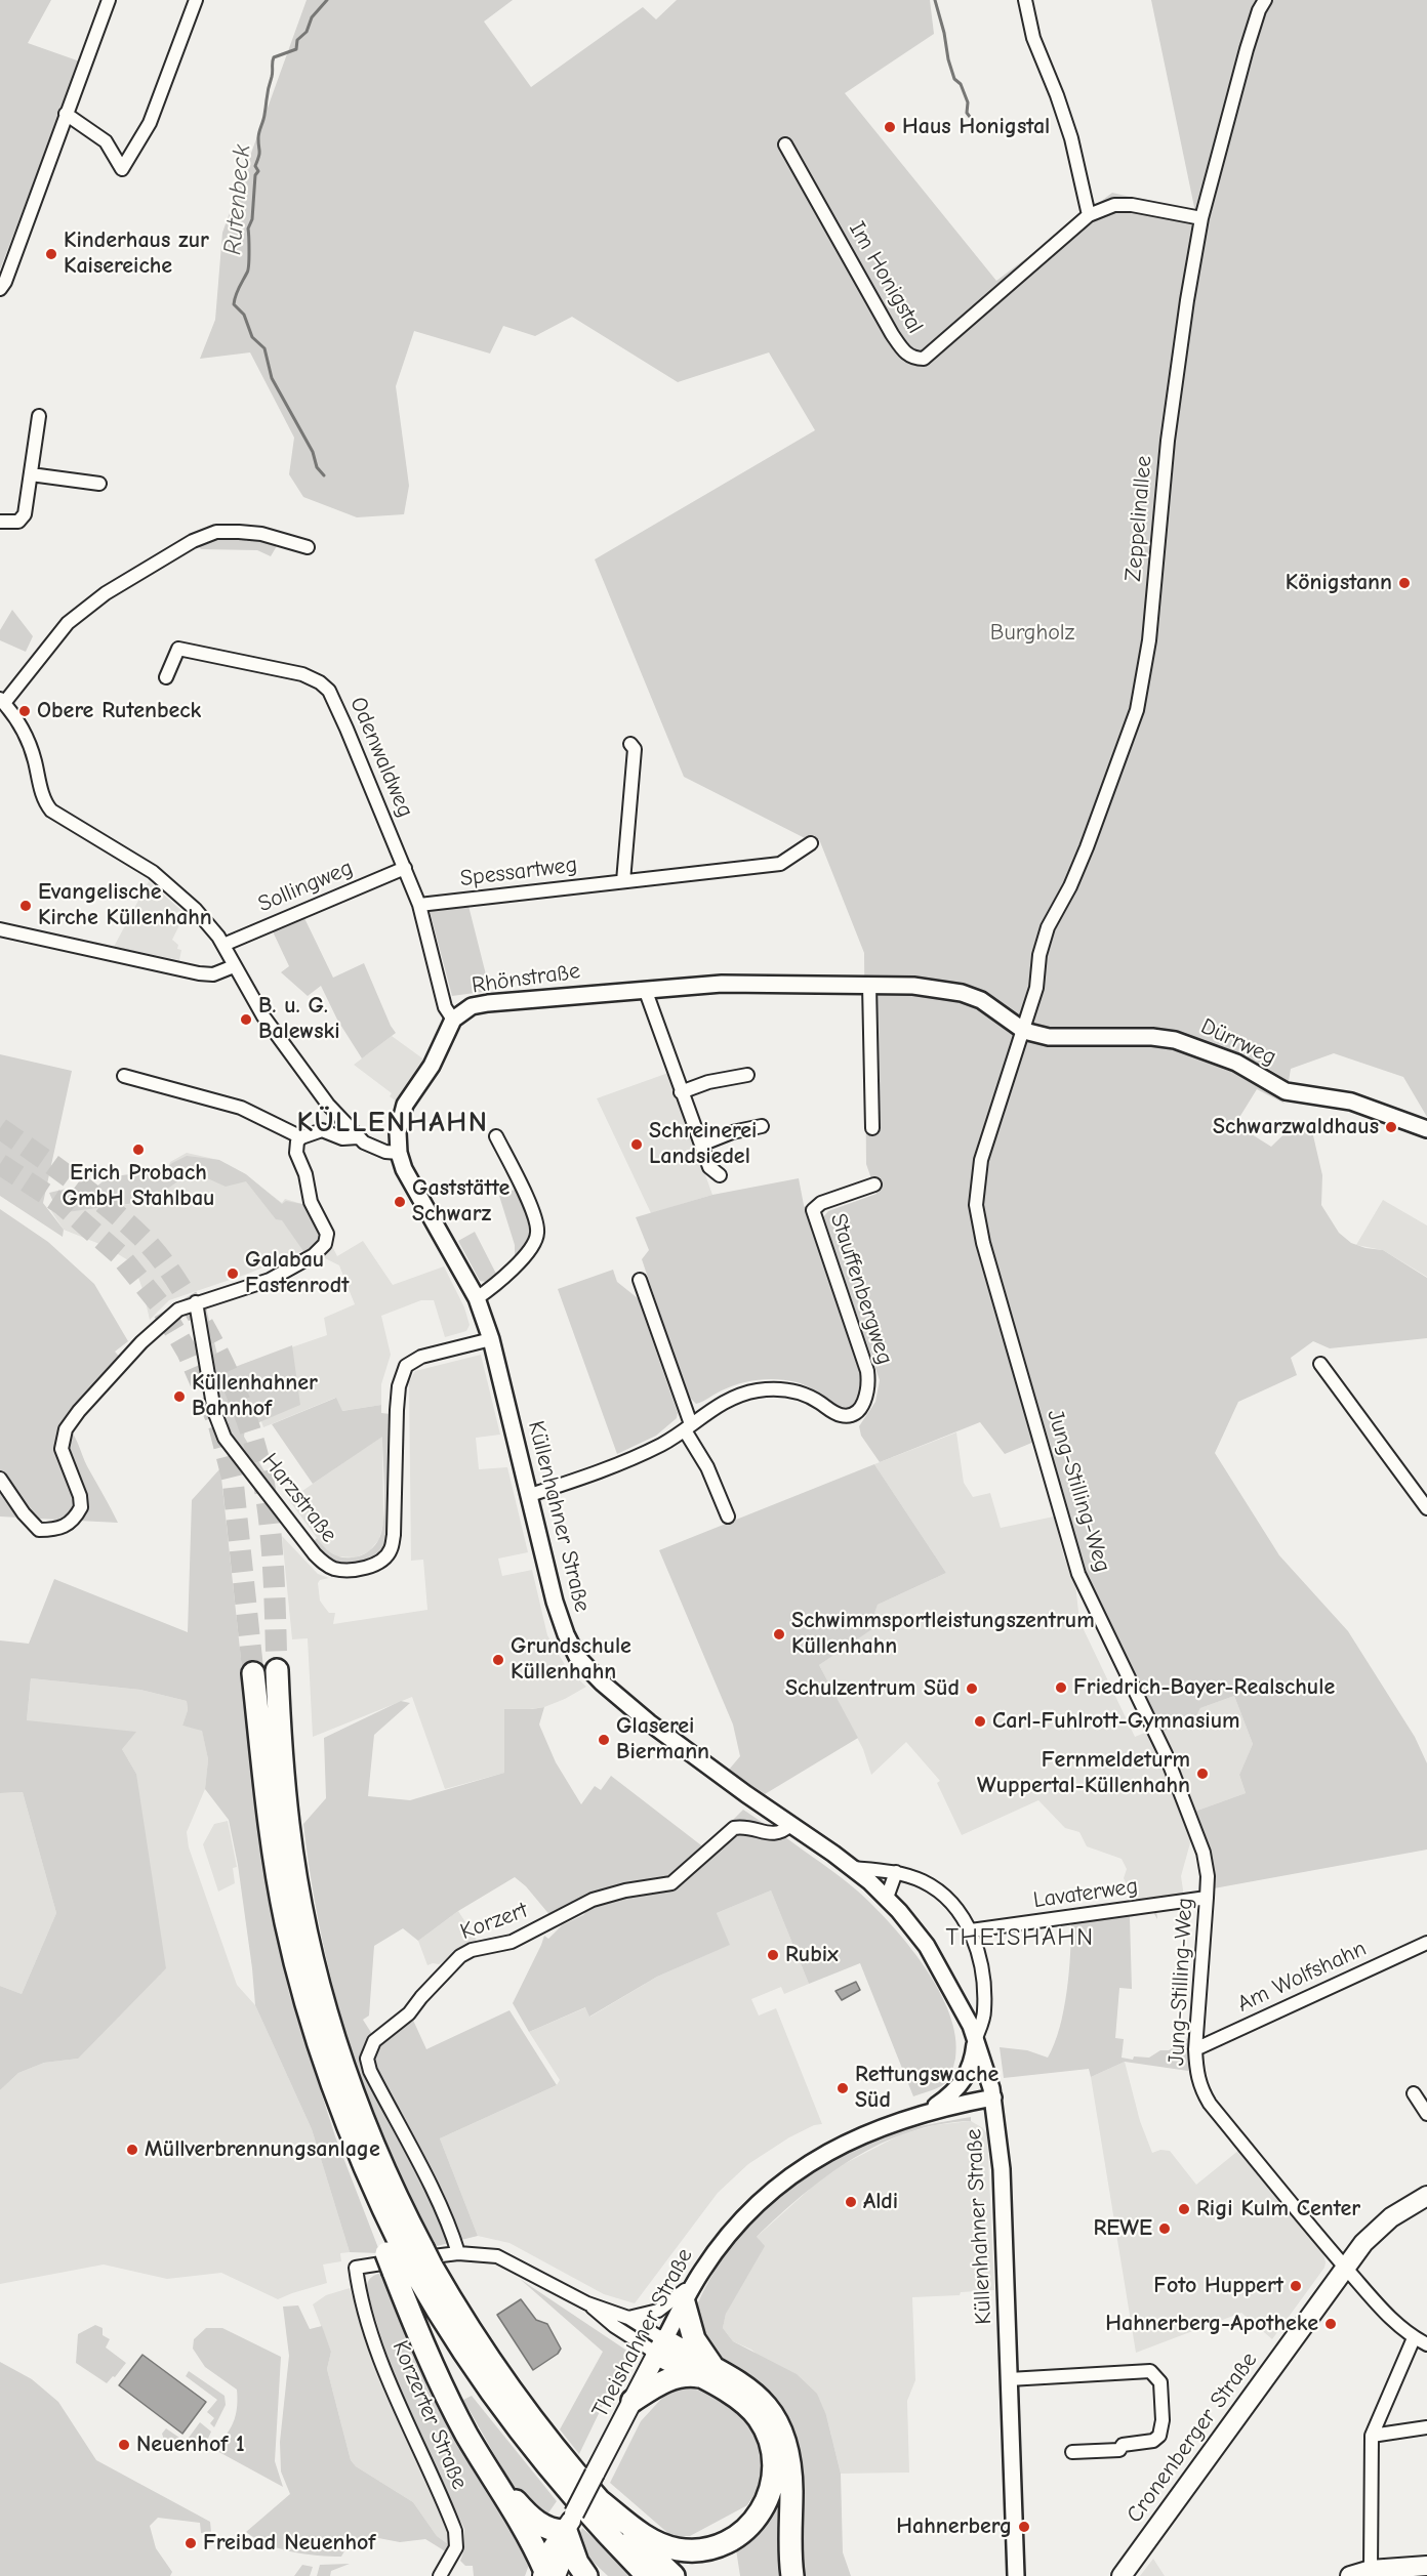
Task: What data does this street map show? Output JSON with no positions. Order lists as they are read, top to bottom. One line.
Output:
{"streets":{"main road":["Theishahner Straße","Cronenberger Straße"],"street":["Im Honigstal","Zeppelinallee","Odenwaldweg","Spessartweg","Sollingweg","Rhönstraße","Dürrweg","Stauffenbergweg","Jung-Stilling-Weg","Harzstraße","Küllenhahner Straße","Lavaterweg","Korzert","Am Wolfshahn","Korzerter Straße"]},"crossings":[["Im Honigstal","Zeppelinallee"],["Zeppelinallee","Rhönstraße"],["Zeppelinallee","Dürrweg"],["Zeppelinallee","Jung-Stilling-Weg"],["Odenwaldweg","Spessartweg"],["Odenwaldweg","Sollingweg"],["Odenwaldweg","Rhönstraße"],["Rhönstraße","Dürrweg"],["Rhönstraße","Jung-Stilling-Weg"],["Rhönstraße","Küllenhahner Straße"],["Dürrweg","Jung-Stilling-Weg"],["Stauffenbergweg","Küllenhahner Straße"],["Jung-Stilling-Weg","Lavaterweg"],["Jung-Stilling-Weg","Am Wolfshahn"],["Jung-Stilling-Weg","Cronenberger Straße"],["Harzstraße","Küllenhahner Straße"],["Küllenhahner Straße","Lavaterweg"],["Küllenhahner Straße","Korzert"],["Küllenhahner Straße","Theishahner Straße"],["Korzert","Korzerter Straße"]],"districts":["KÜLLENHAHN","THEISHAHN"],"water":["Rutenbeck"],"parks":["Burgholz"],"places":["Haus Honigstal","Kinderhaus zur Kaisereiche","Königstann","Obere Rutenbeck","Evangelische Kirche Küllenhahn","B. u. G. Balewski","Schwarzwaldhaus","Schreinerei Landsiedel","Erich Probach GmbH Stahlbau","Gaststätte Schwarz","Galabau Fastenrodt","Küllenhahner Bahnhof","Schwimmsportleistungszentrum Küllenhahn","Grundschule Küllenhahn","Friedrich-Bayer-Realschule","Schulzentrum Süd","Carl-Fuhlrott-Gymnasium","Glaserei Biermann","Fernmeldeturm Wuppertal-Küllenhahn","Rubix","Rettungswache Süd","Müllverbrennungsanlage","Aldi","Rigi Kulm Center","REWE","Foto Huppert","Hahnerberg-Apotheke","Neuenhof 1","Hahnerberg","Freibad Neuenhof"]}
